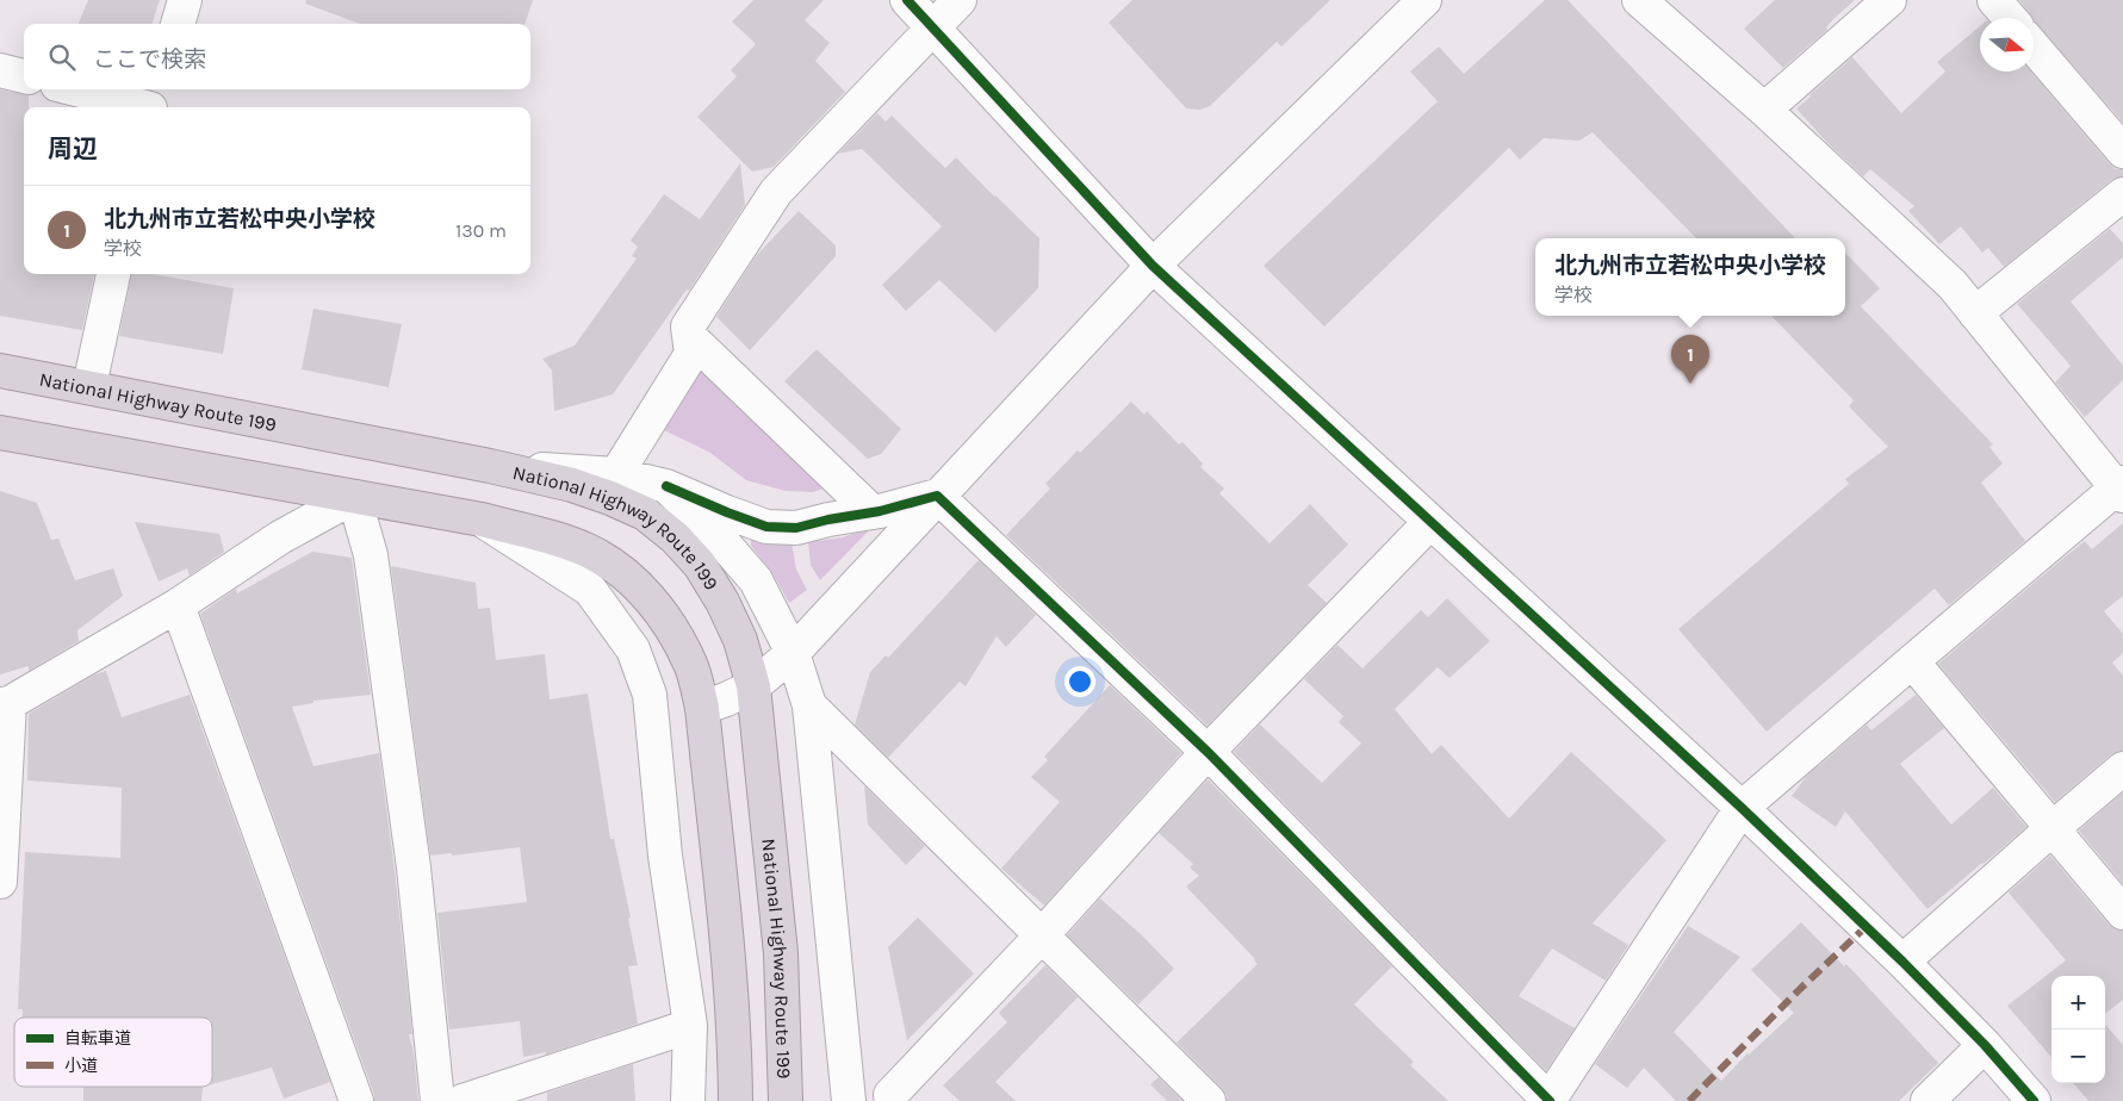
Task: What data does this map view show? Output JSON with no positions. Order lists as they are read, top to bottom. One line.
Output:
{"streets":{"highway":["National Highway Route 199"]},"legend":["自転車道","小道"],"north":"right","page":{"search":"ここで検索","heading":"周辺","list":[{"mark":"1","name":"北九州市立若松中央小学校","note":"学校","value":"130 m"}],"popup":["北九州市立若松中央小学校","学校"],"pins":"1","map_buttons":["+","−"]}}
